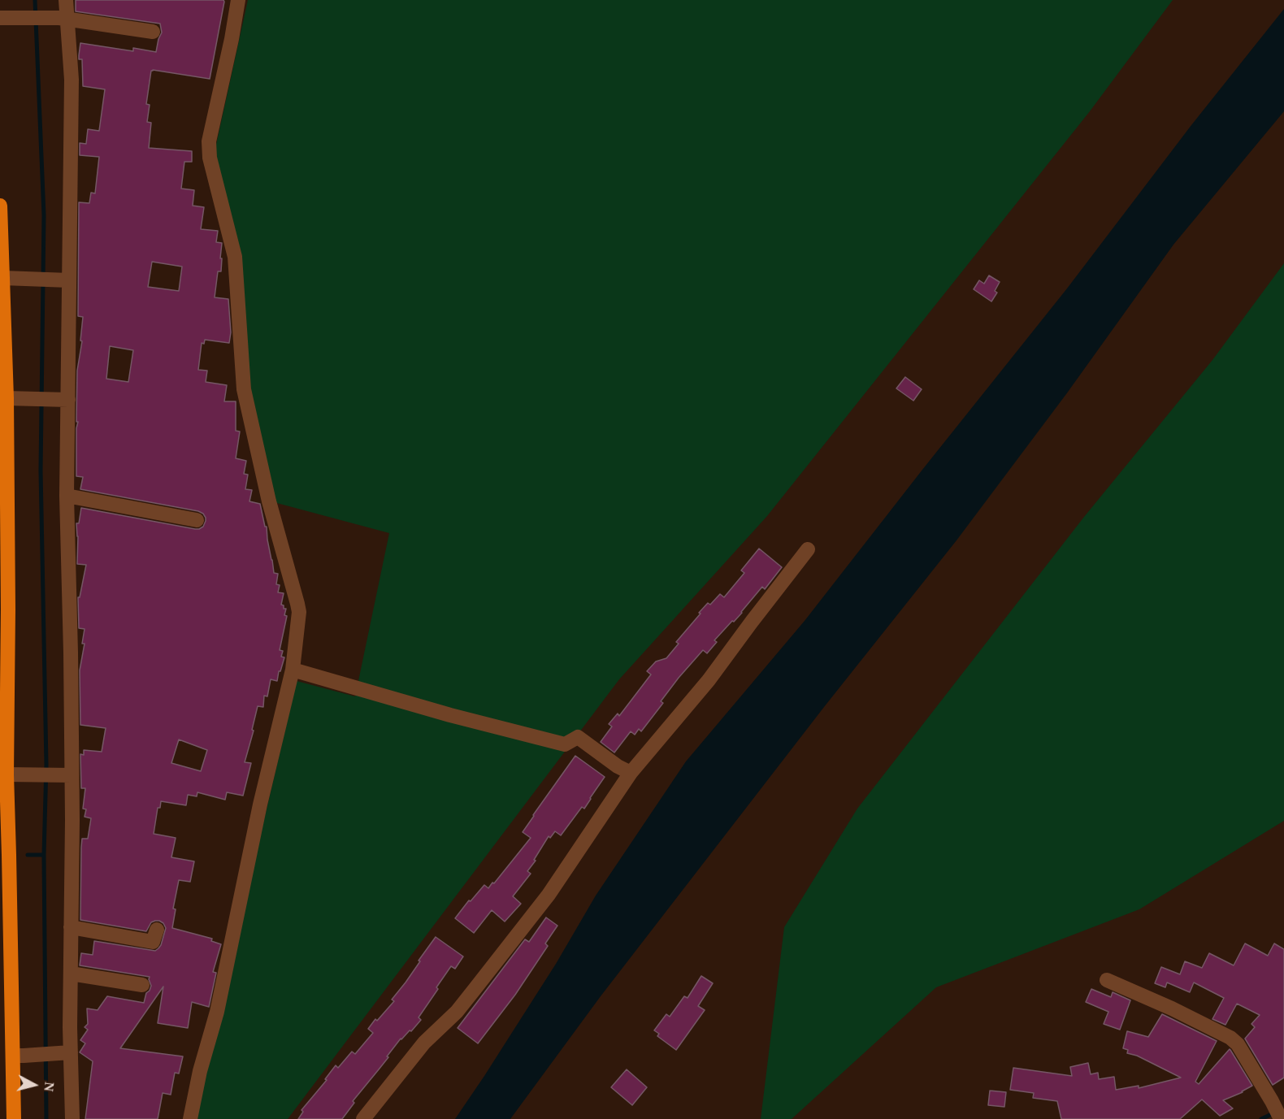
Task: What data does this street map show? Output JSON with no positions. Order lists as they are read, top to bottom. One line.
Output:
{"north":"right"}
